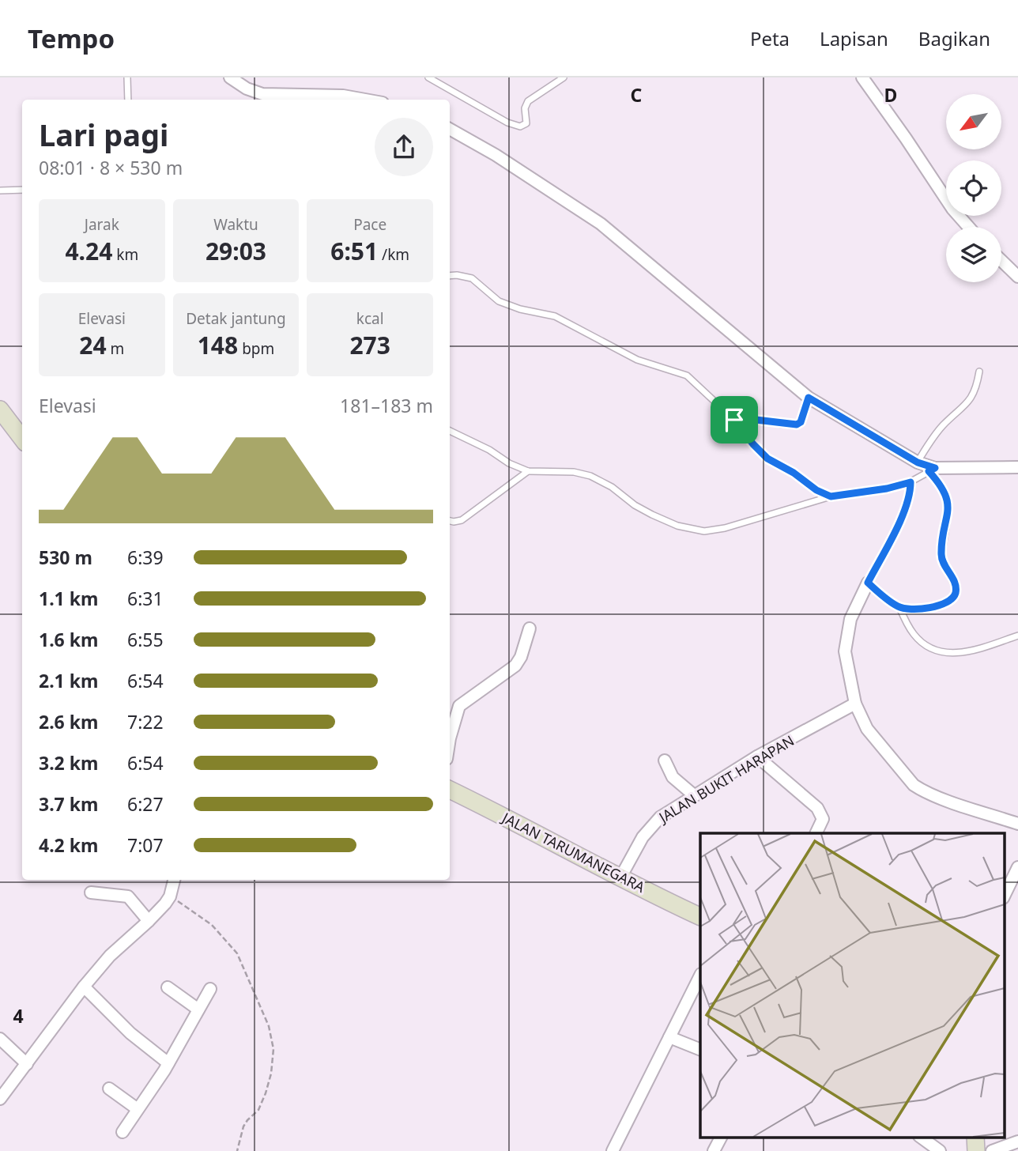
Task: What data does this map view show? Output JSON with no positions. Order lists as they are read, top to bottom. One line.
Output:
{"streets":{"street":["JALAN BUKIT HARAPAN","JALAN TARUMANEGARA"]},"crossings":[["JALAN BUKIT HARAPAN","JALAN TARUMANEGARA"]],"north":"bottom left","page":{"header":"Tempo","nav":["Peta","Lapisan","Bagikan"],"heading":["Lari pagi","08:01 · 8 × 530 m"],"stats":[["Jarak","4.24 km"],["Waktu","29:03"],["Pace","6:51 /km"],["Elevasi","24 m"],["Detak jantung","148 bpm"],["kcal","273"]],"chart":["Elevasi","181–183 m"],"list":[{"name":"530 m","note":"6:39"},{"name":"1.1 km","note":"6:31"},{"name":"1.6 km","note":"6:55"},{"name":"2.1 km","note":"6:54"},{"name":"2.6 km","note":"7:22"},{"name":"3.2 km","note":"6:54"},{"name":"3.7 km","note":"6:27"},{"name":"4.2 km","note":"7:07"}]},"grid":{"columns":["C","D"],"rows":["4"]}}
